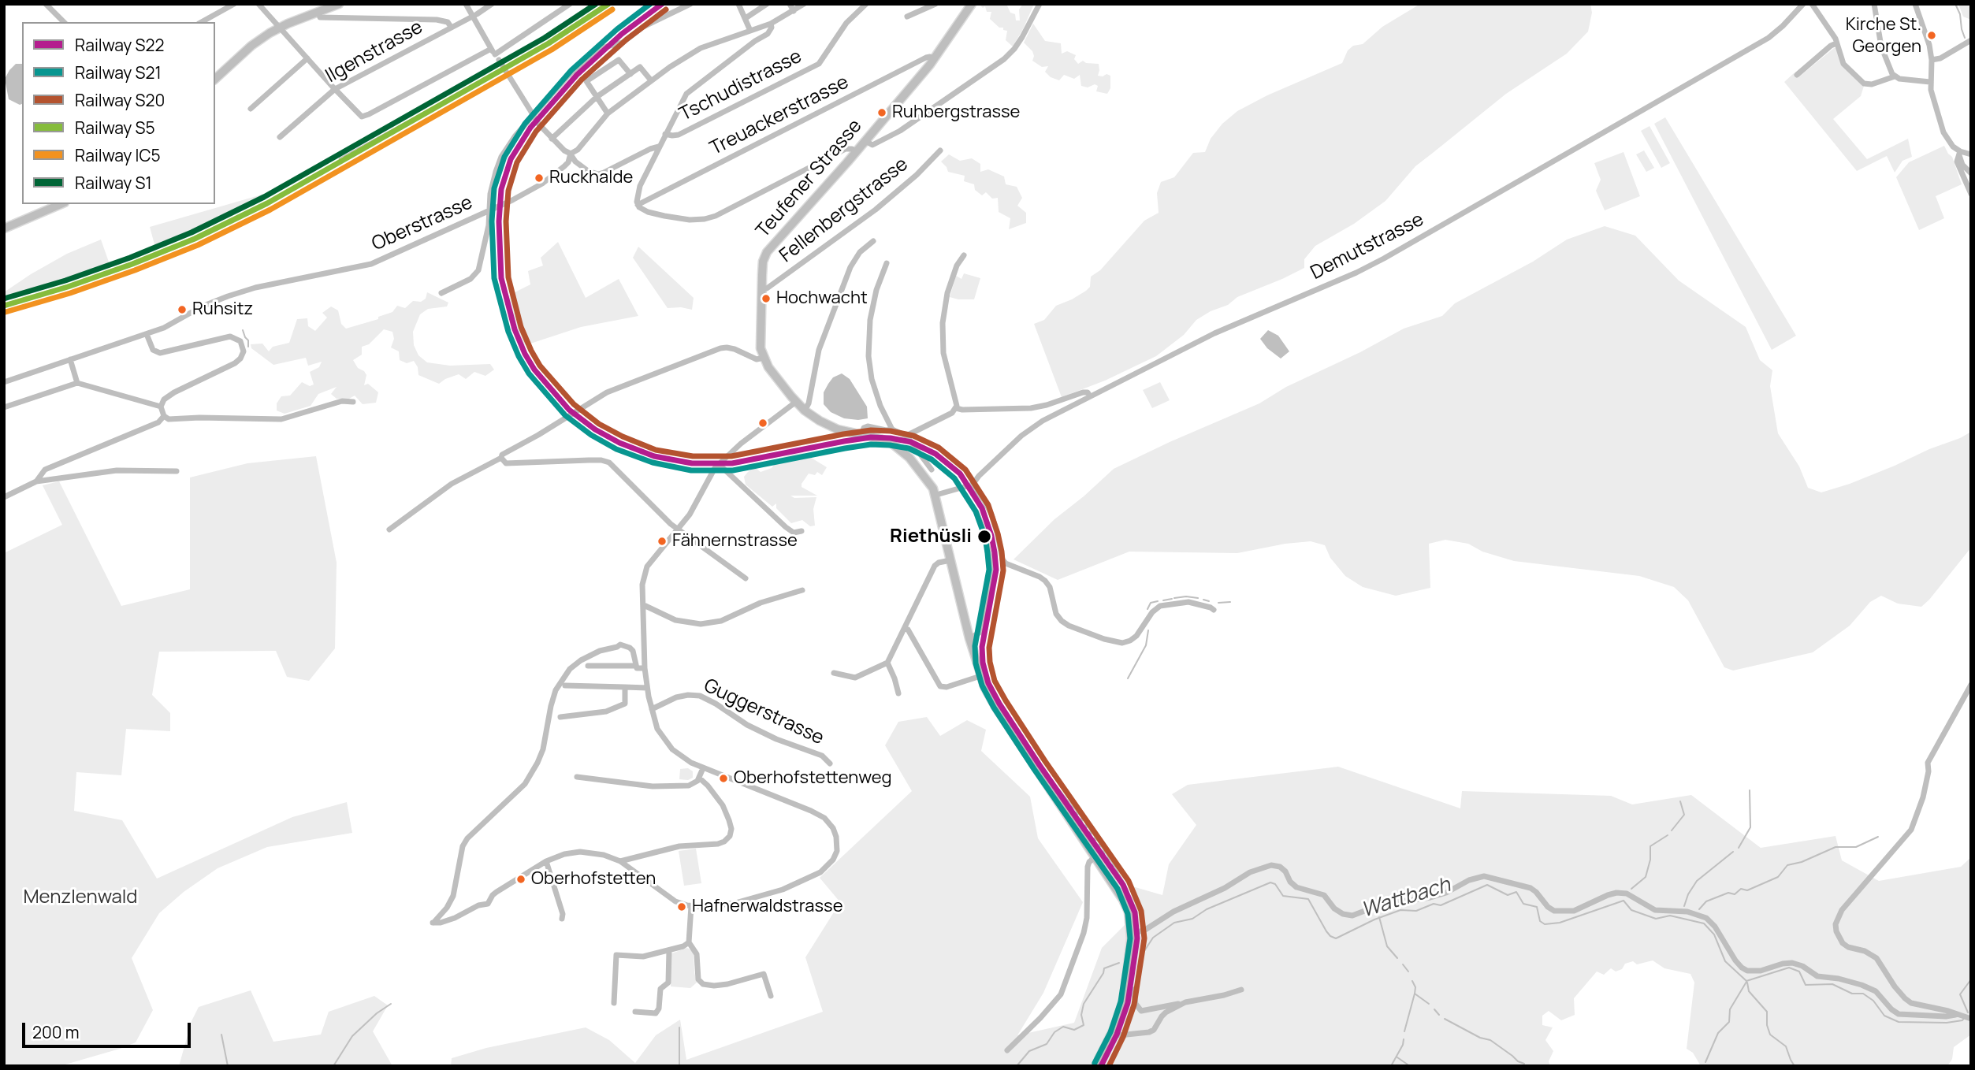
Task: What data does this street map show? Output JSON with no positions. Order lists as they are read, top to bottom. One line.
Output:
{"streets":{"main road":["Teufener Strasse"],"street":["Ilgenstrasse","Tschudistrasse","Treuackerstrasse","Fellenbergstrasse","Oberstrasse","Demutstrasse","Guggerstrasse"]},"crossings":[["Treuackerstrasse","Teufener Strasse"],["Teufener Strasse","Fellenbergstrasse"]],"water":["Wattbach"],"parks":["Menzlenwald"],"places":["Kirche St. Georgen","Ruhbergstrasse","Ruckhalde","Hochwacht","Ruhsitz","Riethüsli","Fähnernstrasse","Oberhofstettenweg","Oberhofstetten","Hafnerwaldstrasse"],"lines":["rail line S22","rail line S21","rail line S5","rail line S1","rail line S20","rail line IC5"],"legend":["Railway S22","Railway S21","Railway S20","Railway S5","Railway IC5","Railway S1"],"scale_bar":"200 m"}
